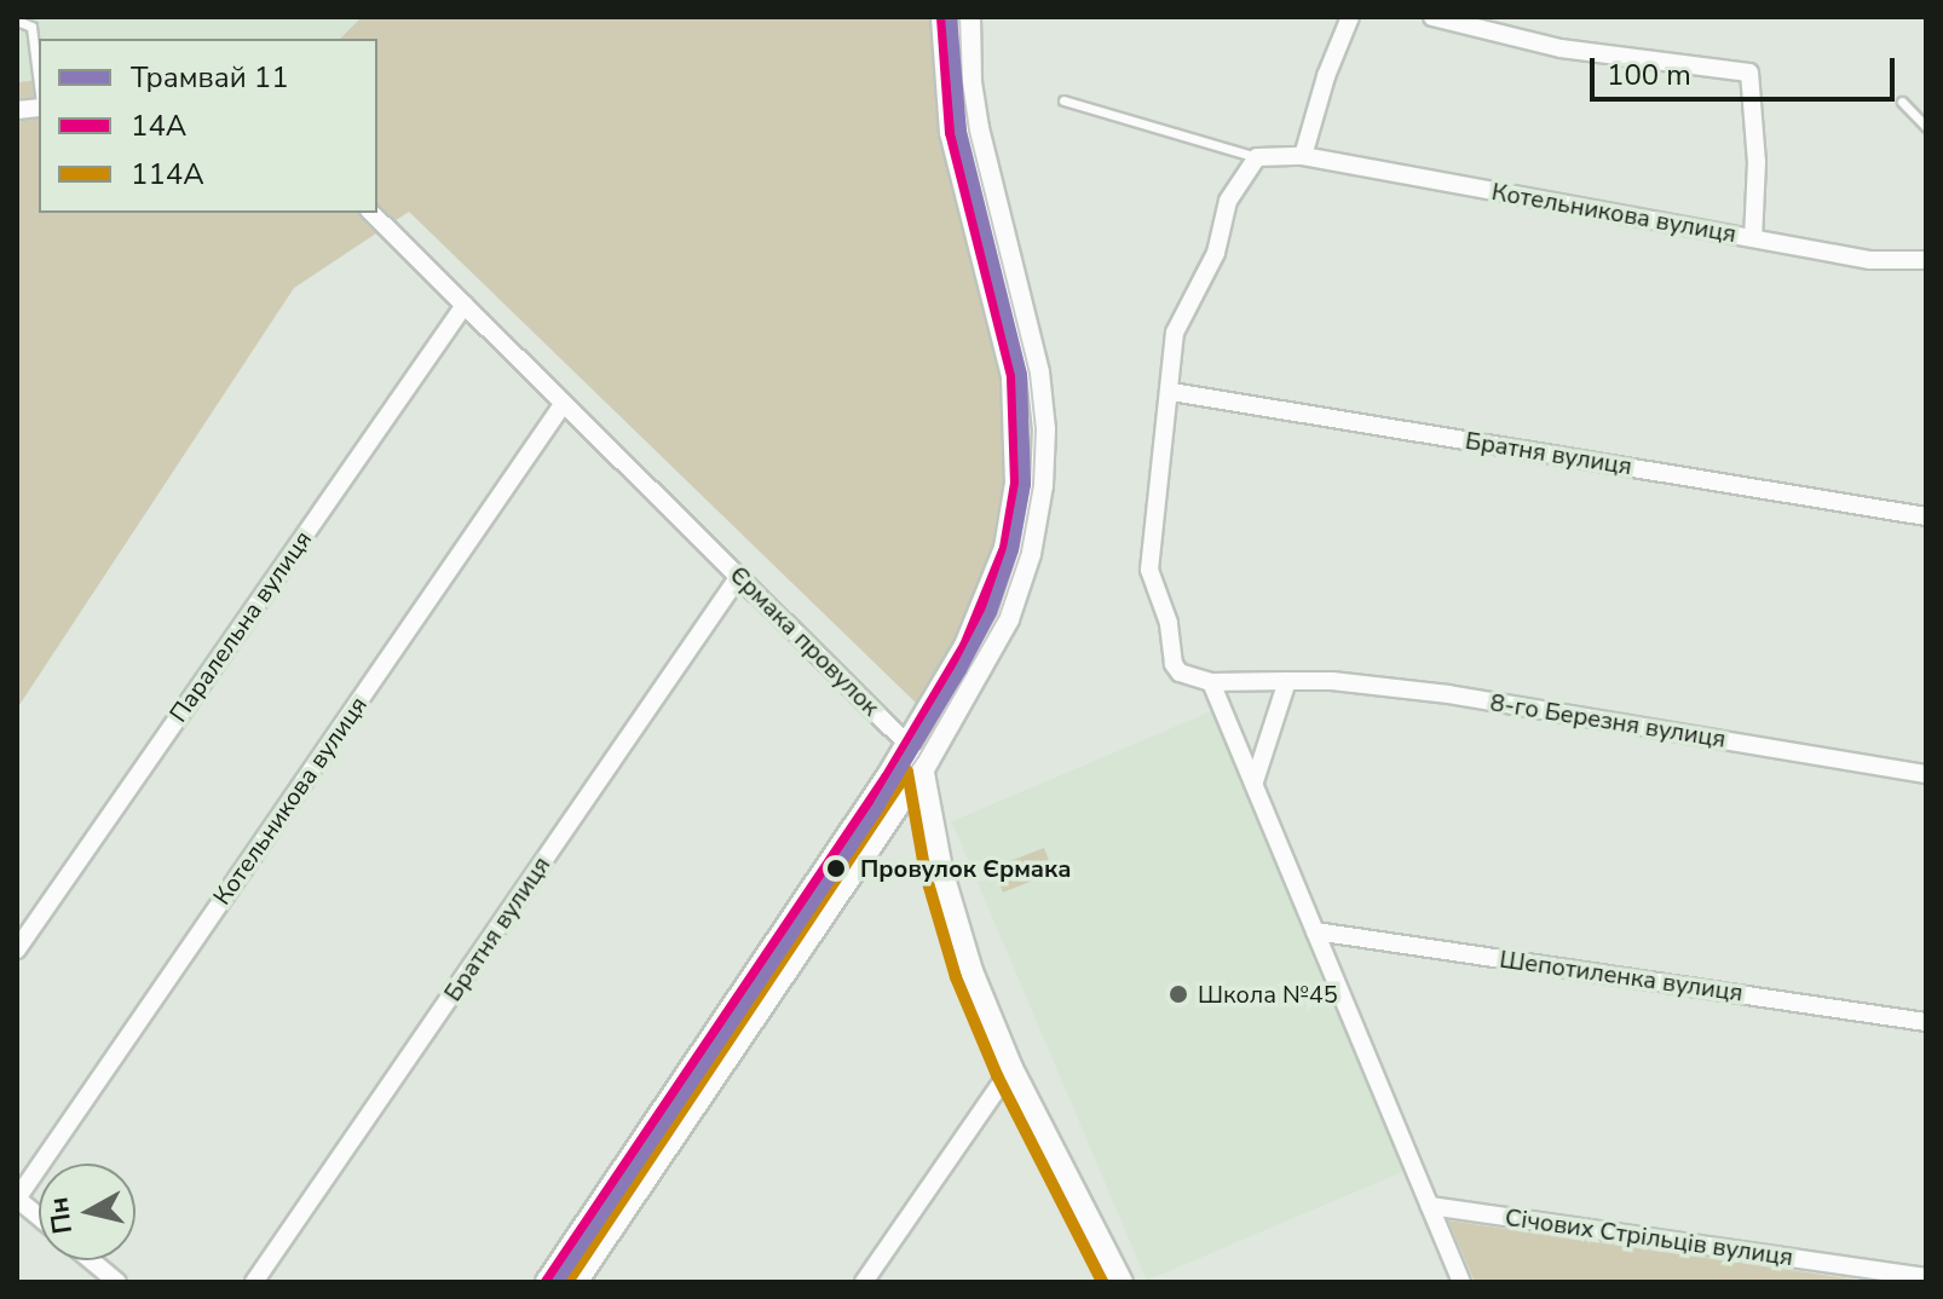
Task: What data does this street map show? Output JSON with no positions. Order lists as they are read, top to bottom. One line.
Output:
{"streets":{"main road":["Єрмака провулок"],"street":["Котельникова вулиця","Братня вулиця","Паралельна вулиця","8-го Березня вулиця","Шепотиленка вулиця","Січових Стрільців вулиця"]},"crossings":[["Котельникова вулиця","Єрмака провулок"],["Братня вулиця","Єрмака провулок"],["Паралельна вулиця","Єрмака провулок"]],"places":["Провулок Єрмака","Школа №45"],"lines":["tram line 11","transit line 14А","transit line 114А"],"legend":["Трамвай 11","14А","114А"],"scale_bar":"100 m","north":"left"}
